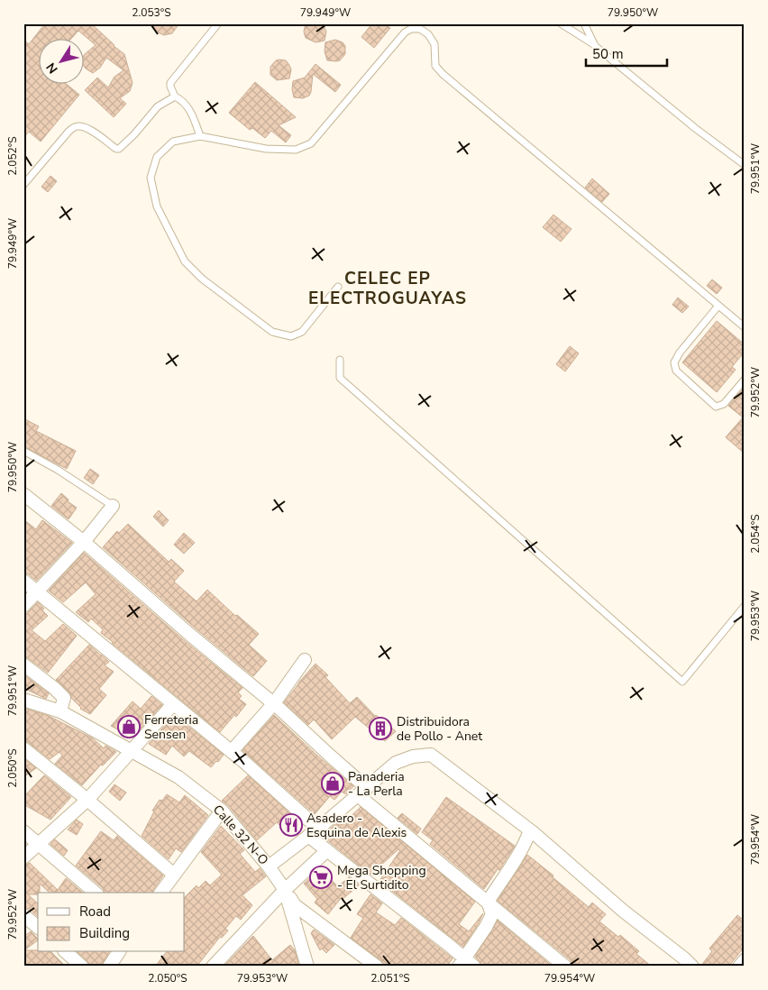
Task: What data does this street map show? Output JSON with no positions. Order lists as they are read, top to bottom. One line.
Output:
{"streets":{"street":["Calle 32 N-O"]},"districts":["CELEC EP ELECTROGUAYAS"],"places":{"shop":["Ferreteria Sensen","Panaderia - La Perla"],"building":["Distribuidora de Pollo - Anet"],"restaurant":["Asadero - Esquina de Alexis"],"supermarket":["Mega Shopping - El Surtidito"]},"legend":["Road","Building"],"scale_bar":"50 m","north":"bottom left","coordinates":["2.053°S","79.949°W","79.950°W","2.052°S","79.951°W","79.952°W","2.054°S","79.953°W","2.050°S","79.954°W","2.051°S"]}
